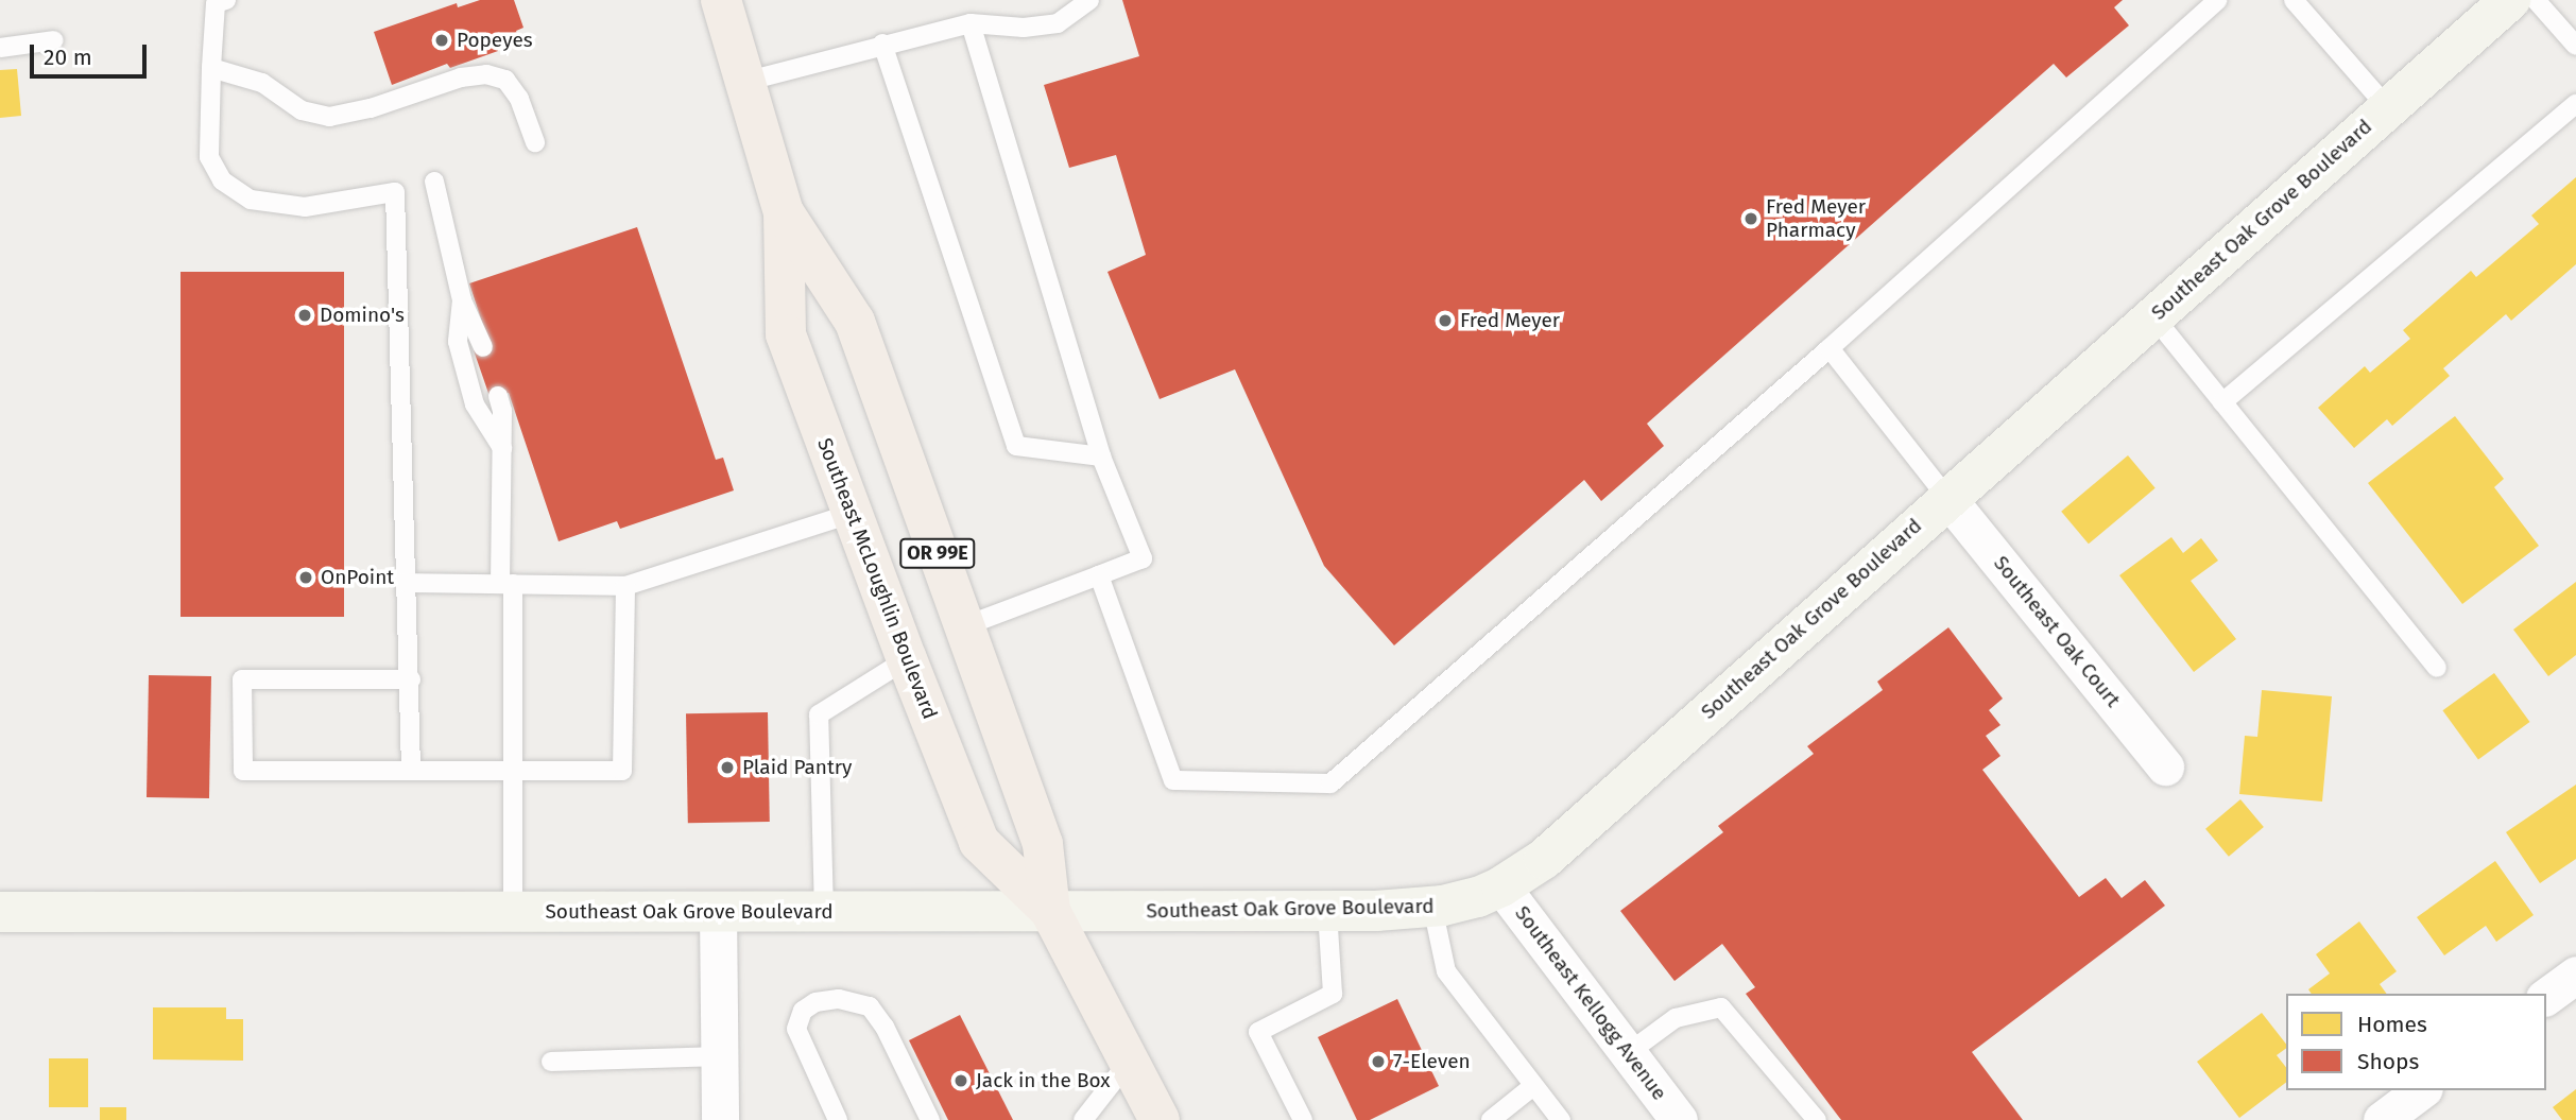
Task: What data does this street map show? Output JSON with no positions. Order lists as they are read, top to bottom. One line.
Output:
{"streets":{"main road":["Southeast Oak Grove Boulevard","OR 99E","Southeast McLoughlin Boulevard"],"street":["Southeast Oak Court","Southeast Kellogg Avenue"]},"crossings":[["Southeast Oak Grove Boulevard","Southeast McLoughlin Boulevard"],["Southeast Oak Grove Boulevard","Southeast Oak Court"],["Southeast Oak Grove Boulevard","Southeast Kellogg Avenue"]],"places":["Popeyes","Fred Meyer Pharmacy","Domino's","Fred Meyer","OnPoint","Plaid Pantry","7-Eleven","Jack in the Box"],"legend":["Homes","Shops"],"scale_bar":"20 m"}
